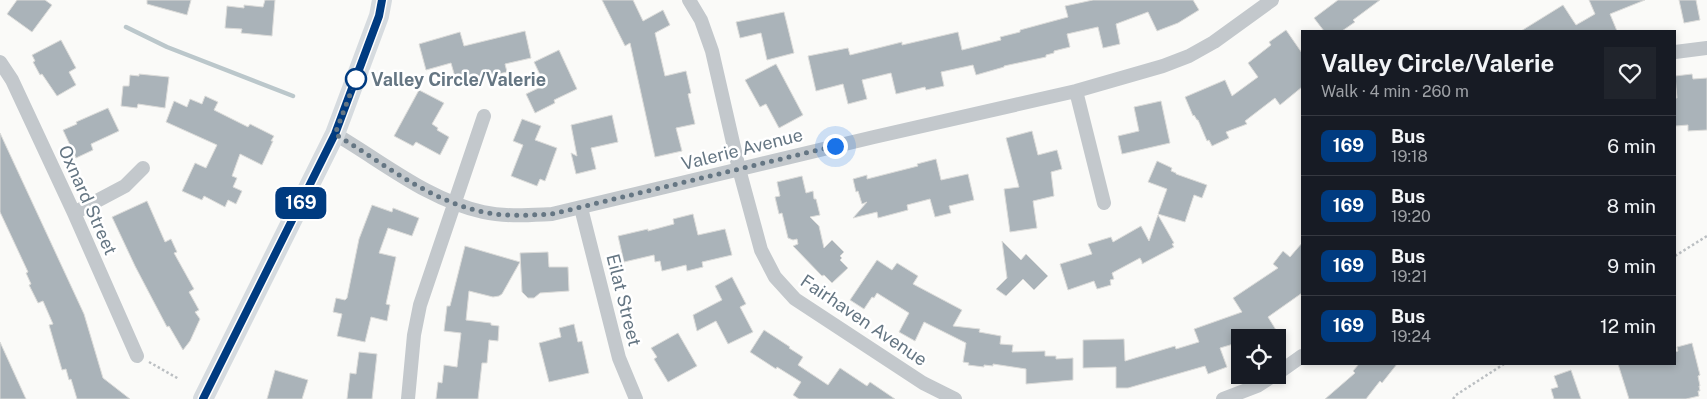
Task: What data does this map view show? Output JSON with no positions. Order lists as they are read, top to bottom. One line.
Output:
{"streets":{"street":["Valerie Avenue","Oxnard Street","Eilat Street","Fairhaven Avenue"]},"crossings":[["Valerie Avenue","Eilat Street"],["Valerie Avenue","Fairhaven Avenue"]],"places":["Valley Circle/Valerie"],"lines":["bus line 169"],"page":{"on_map":"169","heading":["Valley Circle/Valerie","Walk · 4 min · 260 m"],"list":[{"mark":"169","name":"Bus","note":"19:18","value":"6 min"},{"mark":"169","name":"Bus","note":"19:20","value":"8 min"},{"mark":"169","name":"Bus","note":"19:21","value":"9 min"},{"mark":"169","name":"Bus","note":"19:24","value":"12 min"}]}}
